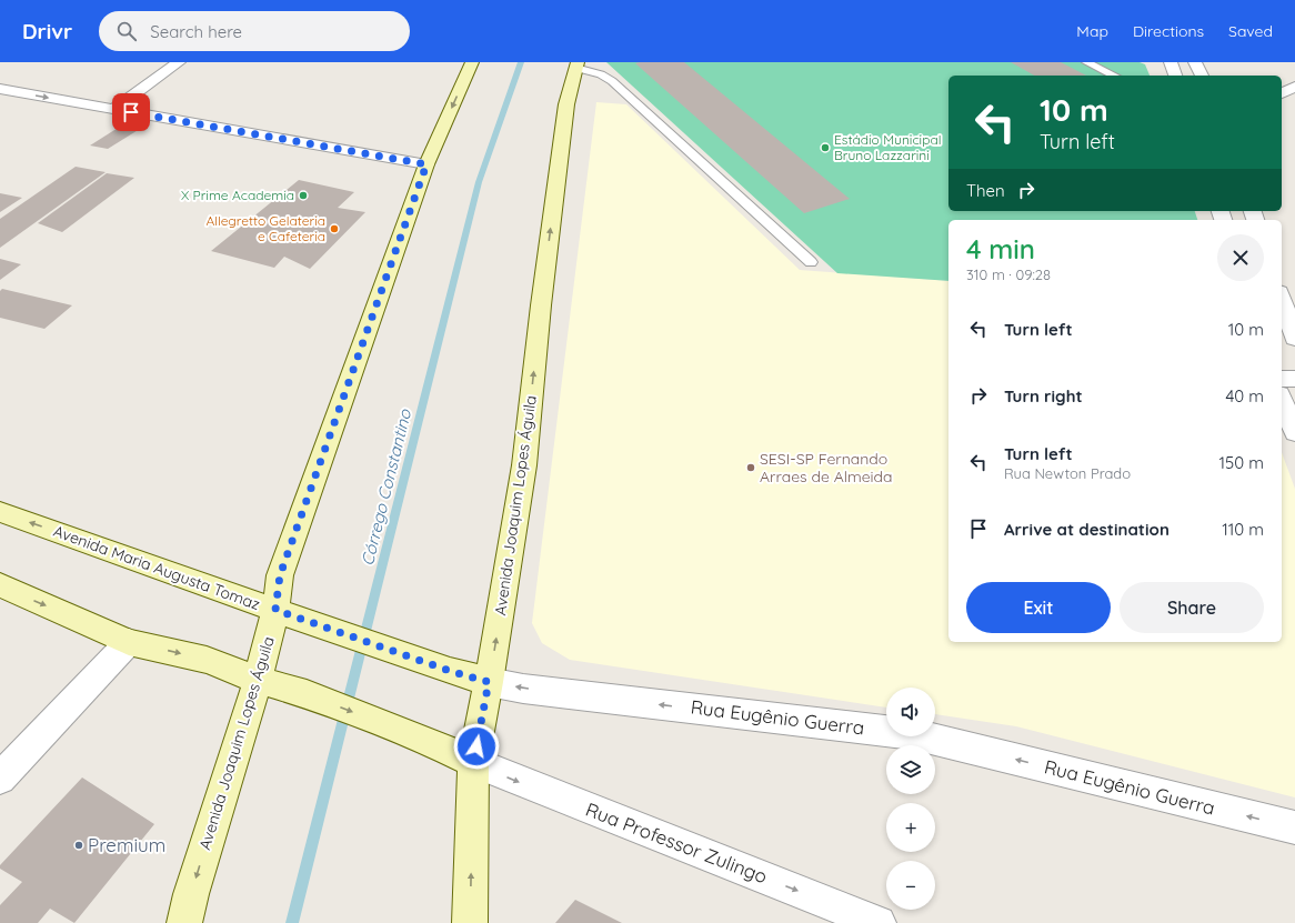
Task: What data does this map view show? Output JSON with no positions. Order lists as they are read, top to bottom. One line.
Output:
{"streets":{"main road":["Avenida Joaquim Lopes Águila","Avenida Maria Augusta Tomaz"],"street":["Rua Eugênio Guerra","Rua Professor Zulingo"]},"crossings":[["Avenida Joaquim Lopes Águila","Avenida Maria Augusta Tomaz"],["Avenida Joaquim Lopes Águila","Rua Eugênio Guerra"],["Avenida Joaquim Lopes Águila","Rua Professor Zulingo"],["Avenida Maria Augusta Tomaz","Rua Eugênio Guerra"]],"one_way":["Rua Eugênio Guerra","Rua Professor Zulingo"],"water":["Córrego Constantino"],"places":["Estádio Municipal Bruno Lazzarini","X Prime Academia","Allegretto Gelateria e Cafeteria","SESI-SP Fernando Arraes de Almeida","Premium"],"page":{"header":"Drivr","search":"Search here","nav":["Map","Directions","Saved"],"turn":["10 m","Turn left"],"then":"Then","heading":["4 min","310 m · 09:28"],"list":[{"name":"Turn left","value":"10 m"},{"name":"Turn right","value":"40 m"},{"name":"Turn left","note":"Rua Newton Prado","value":"150 m"},{"name":"Arrive at destination","value":"110 m"}],"buttons":["Exit","Share"],"map_buttons":["+","−"]}}
